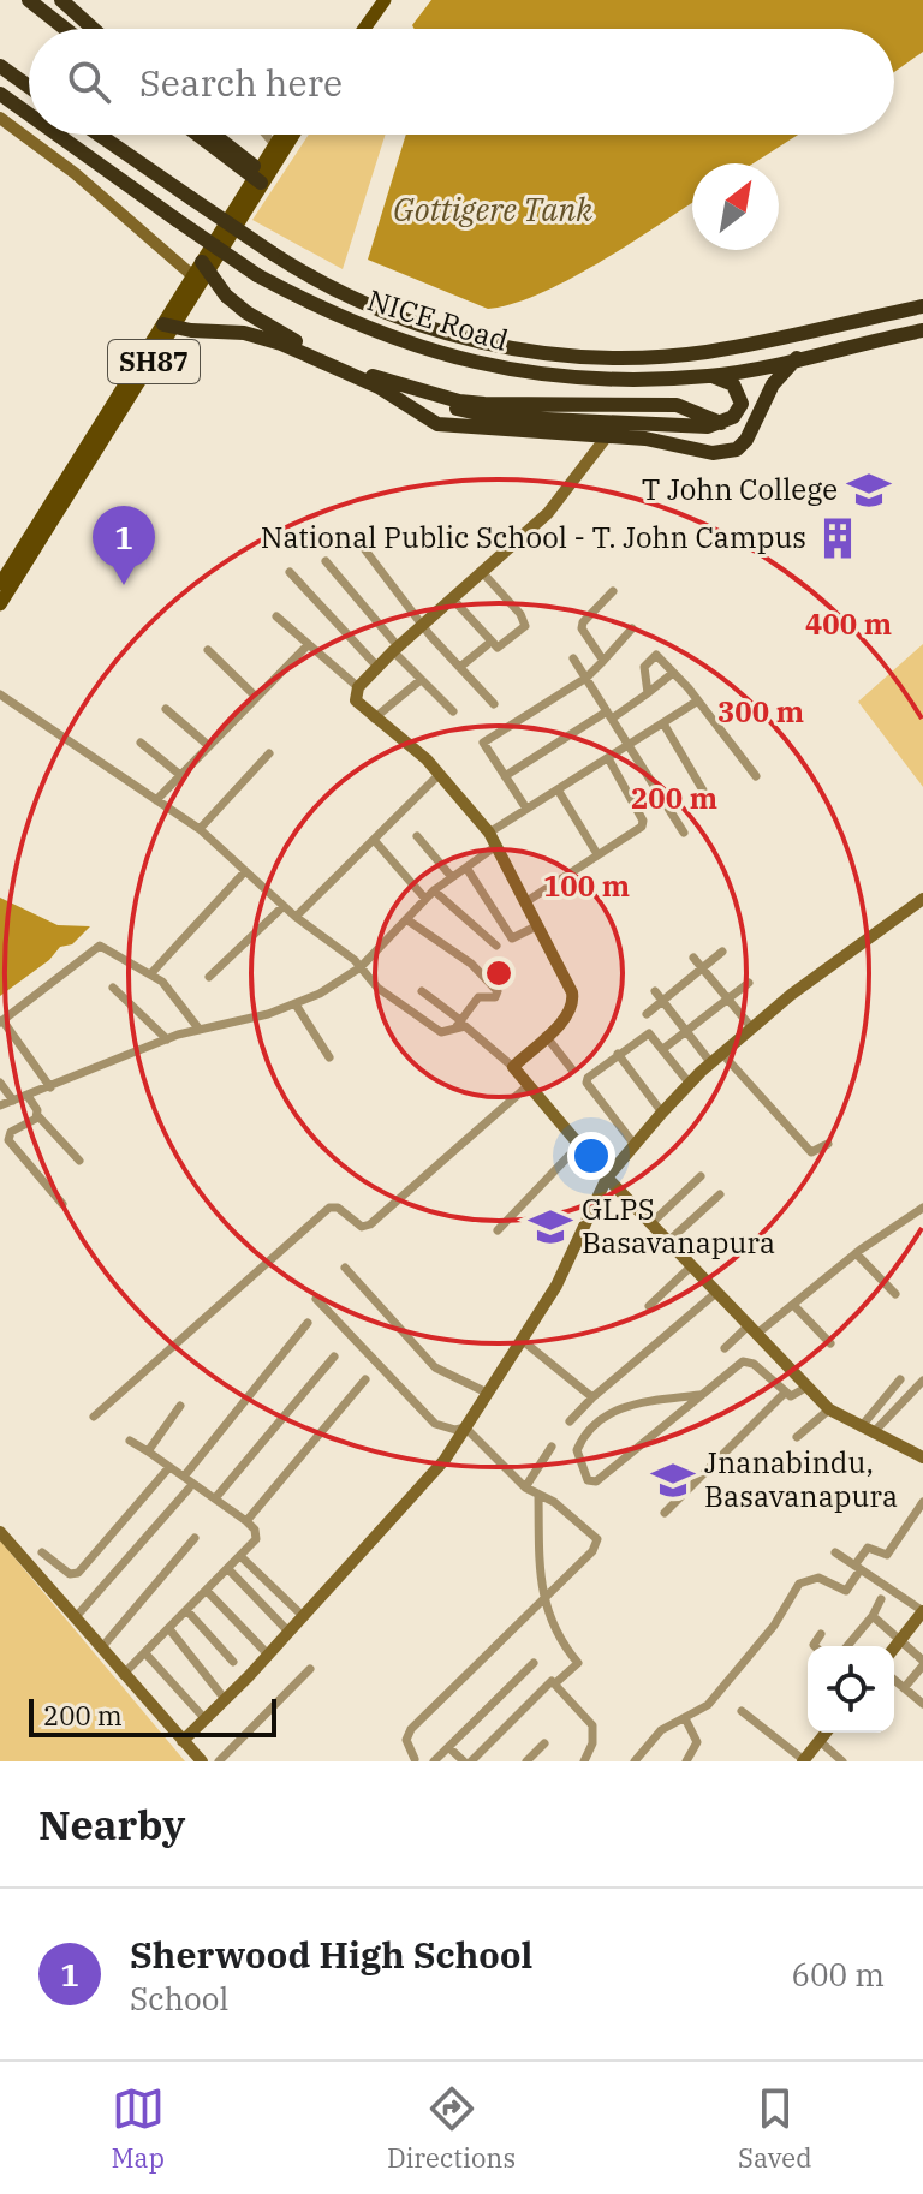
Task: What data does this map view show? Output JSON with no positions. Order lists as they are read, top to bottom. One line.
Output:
{"streets":{"highway":["NICE Road"],"main road":["SH87"]},"water":["Gottigere Tank"],"places":{"school or university":["T John College","GLPS Basavanapura","Jnanabindu, Basavanapura"],"building":["National Public School - T. John Campus"]},"scale_bar":"200 m","north":"top right","page":{"search":"Search here","pins":"1","scale":"200 m","heading":"Nearby","list":[{"mark":"1","name":"Sherwood High School","note":"School","value":"600 m"}],"nav":["Map","Directions","Saved"]},"rings":["400 m","300 m","200 m","100 m"]}
